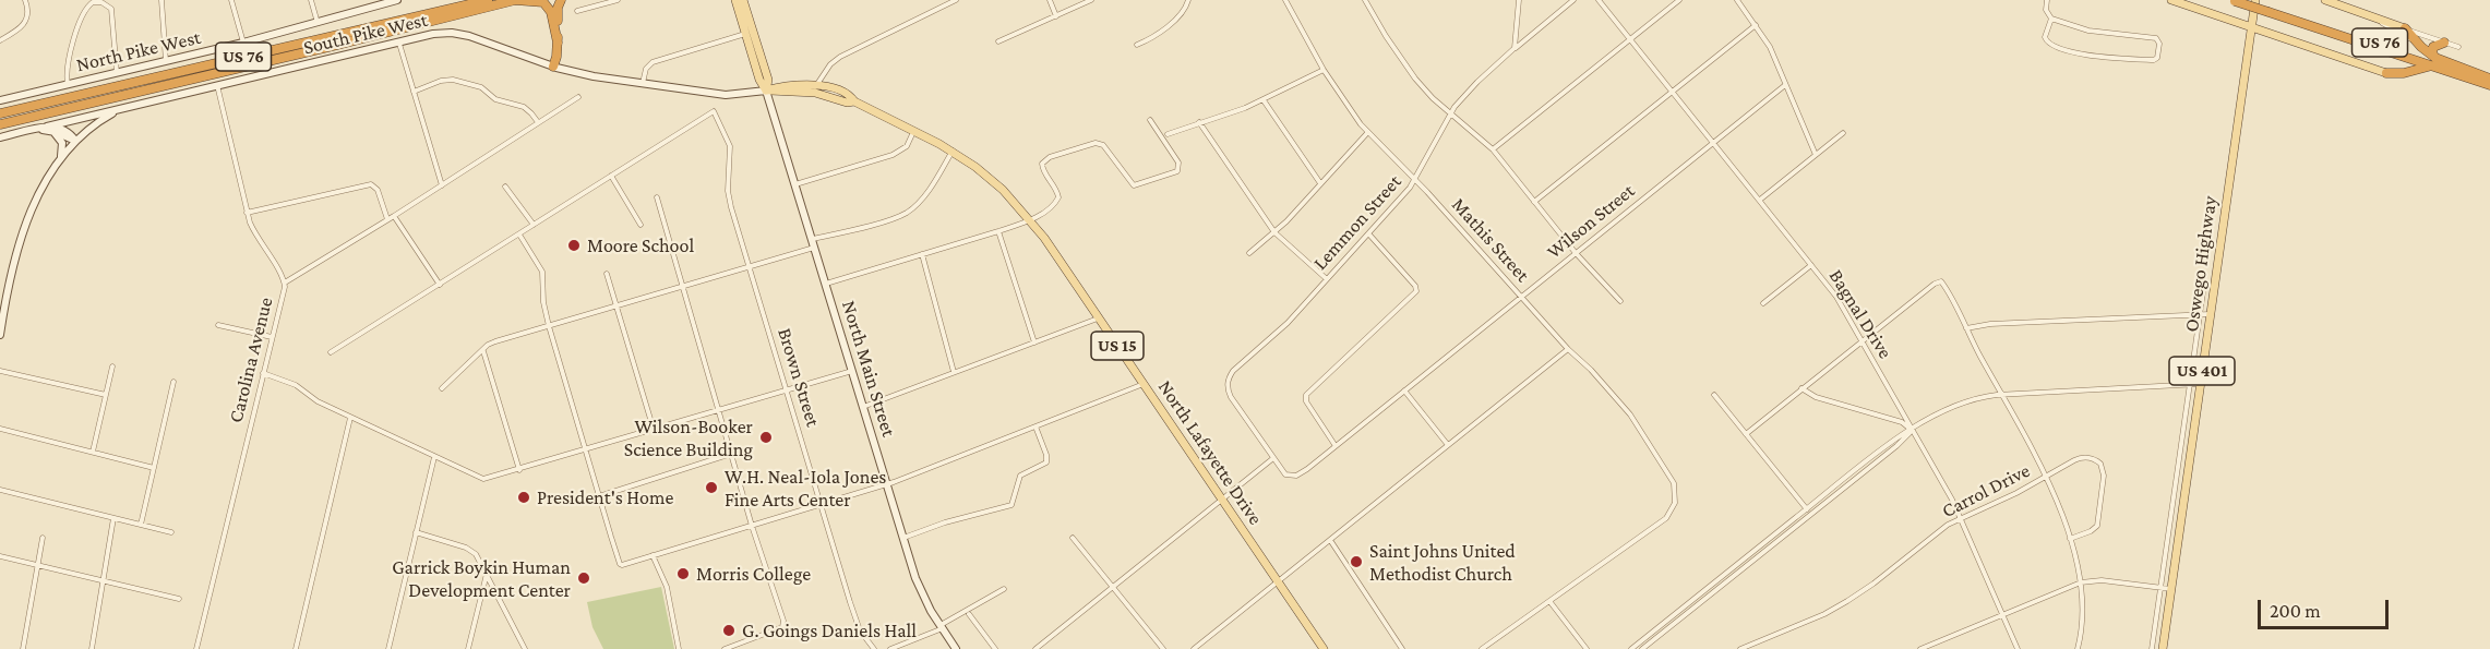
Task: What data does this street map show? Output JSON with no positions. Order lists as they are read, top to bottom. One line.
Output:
{"streets":{"highway":["US 76"],"main road":["South Pike West","North Pike West","Oswego Highway","US 15","North Main Street","US 401","North Lafayette Drive"],"street":["Wilson Street","Lemmon Street","Mathis Street","Bagnal Drive","Carolina Avenue","Brown Street","Carrol Drive"]},"crossings":[["South Pike West","Carolina Avenue"],["South Pike West","North Main Street"],["South Pike West","North Lafayette Drive"],["Wilson Street","Lemmon Street"],["Wilson Street","Mathis Street"],["Wilson Street","Bagnal Drive"],["Lemmon Street","Mathis Street"],["Bagnal Drive","Carrol Drive"],["North Main Street","North Lafayette Drive"]],"places":["Moore School","Wilson-Booker Science Building","W.H. Neal-Iola Jones Fine Arts Center","President's Home","Saint Johns United Methodist Church","Morris College","Garrick Boykin Human Development Center","G. Goings Daniels Hall"],"scale_bar":"200 m"}
